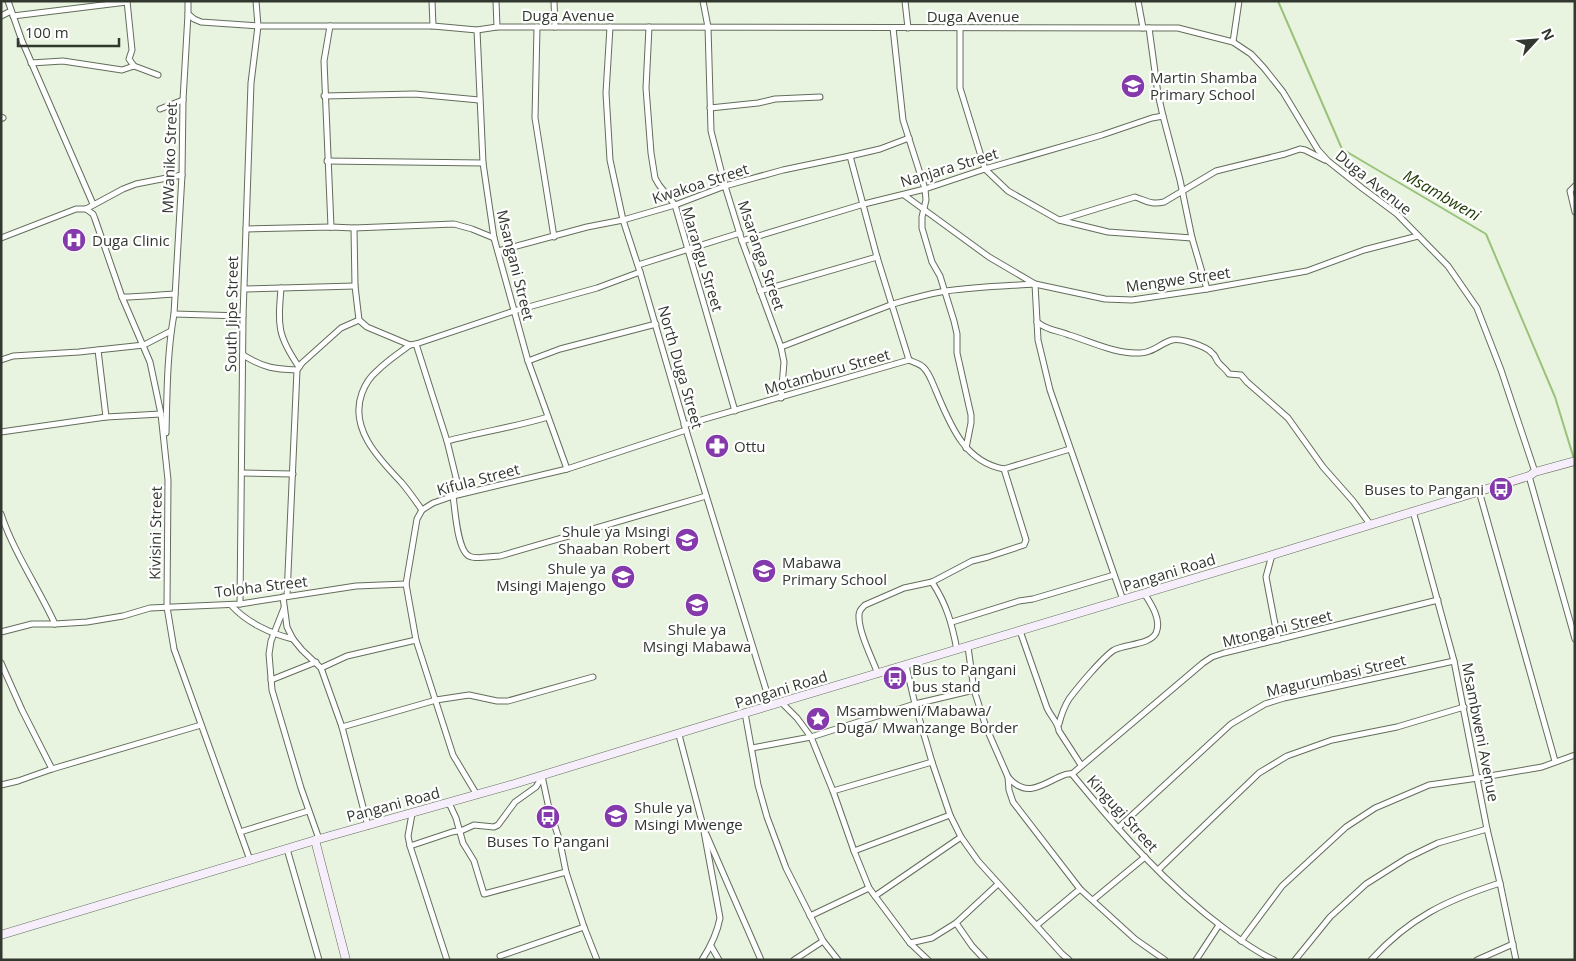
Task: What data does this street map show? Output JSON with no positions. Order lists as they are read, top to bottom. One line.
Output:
{"streets":{"main road":["Pangani Road"],"street":["Duga Avenue","MWaniko Street","Nanjara Street","Kwakoa Street","Msaranga Street","Marangu Street","Msangani Street","Mengwe Street","South Jipe Street","North Duga Street","Motamburu Street","Kifula Street","Kivisini Street","Toloha Street","Mtongani Street","Magurumbasi Street","Msambweni Avenue","Kingugi Street"]},"crossings":[["Duga Avenue","MWaniko Street"],["Duga Avenue","Msaranga Street"],["Duga Avenue","Marangu Street"],["Duga Avenue","Msangani Street"],["Duga Avenue","Mengwe Street"],["Duga Avenue","South Jipe Street"],["Duga Avenue","North Duga Street"],["Duga Avenue","Pangani Road"],["MWaniko Street","Kivisini Street"],["Nanjara Street","Msaranga Street"],["Nanjara Street","Mengwe Street"],["Kwakoa Street","Msaranga Street"],["Kwakoa Street","Marangu Street"],["Kwakoa Street","Msangani Street"],["Kwakoa Street","North Duga Street"],["Msaranga Street","Motamburu Street"],["Marangu Street","Motamburu Street"],["Msangani Street","Kifula Street"],["South Jipe Street","Toloha Street"],["North Duga Street","Motamburu Street"],["North Duga Street","Kifula Street"],["North Duga Street","Pangani Road"],["Motamburu Street","Kifula Street"],["Kifula Street","Pangani Road"],["Kifula Street","Toloha Street"],["Kivisini Street","Pangani Road"],["Kivisini Street","Toloha Street"],["Pangani Road","Msambweni Avenue"],["Mtongani Street","Msambweni Avenue"],["Mtongani Street","Kingugi Street"],["Magurumbasi Street","Msambweni Avenue"],["Magurumbasi Street","Kingugi Street"]],"water":["Msambweni"],"places":{"school or university":["Martin Shamba Primary School","Shule ya Msingi Shaaban Robert","Mabawa Primary School","Shule ya Msingi Majengo","Shule ya Msingi Mabawa","Shule ya Msingi Mwenge"],"hospital":["Duga Clinic"],"pharmacy":["Ottu"],"bus stop":["Buses to Pangani","Bus to Pangani bus stand","Buses To Pangani"],"place":["Msambweni/Mabawa/ Duga/ Mwanzange Border"]},"scale_bar":"100 m","north":"top right"}
